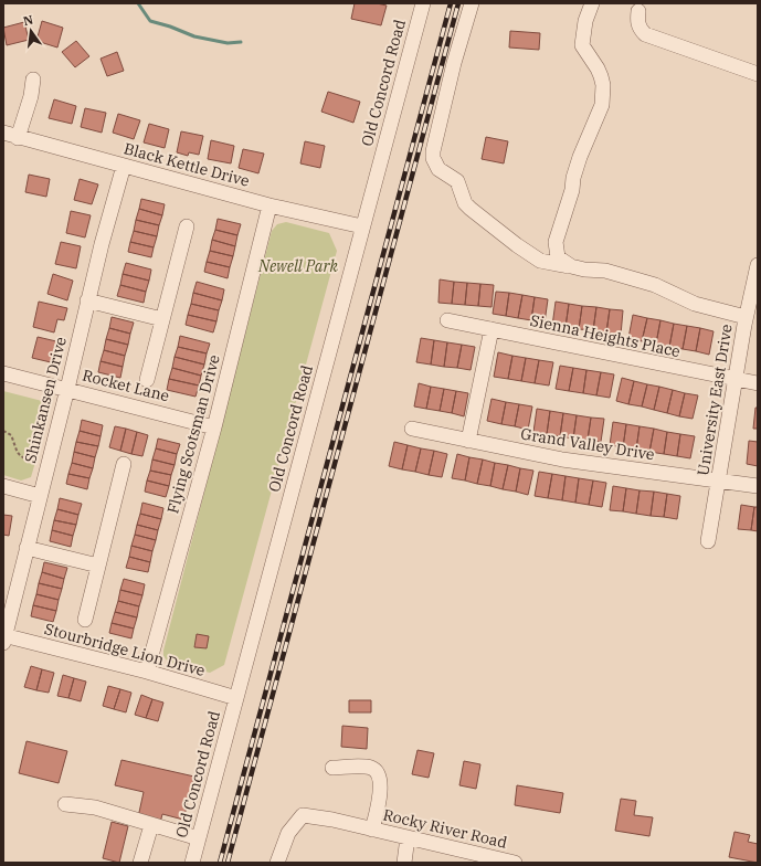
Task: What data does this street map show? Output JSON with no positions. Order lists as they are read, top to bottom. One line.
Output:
{"streets":{"street":["Old Concord Road","Black Kettle Drive","Sienna Heights Place","Rocket Lane","Shinkansen Drive","University East Drive","Flying Scotsman Drive","Grand Valley Drive","Stourbridge Lion Drive","Rocky River Road"]},"crossings":[["Old Concord Road","Black Kettle Drive"],["Old Concord Road","Stourbridge Lion Drive"],["Black Kettle Drive","Shinkansen Drive"],["Black Kettle Drive","Flying Scotsman Drive"],["Sienna Heights Place","University East Drive"],["Rocket Lane","Shinkansen Drive"],["Rocket Lane","Flying Scotsman Drive"],["Shinkansen Drive","Stourbridge Lion Drive"],["University East Drive","Grand Valley Drive"],["Flying Scotsman Drive","Stourbridge Lion Drive"]],"parks":["Newell Park"],"north":"top"}
